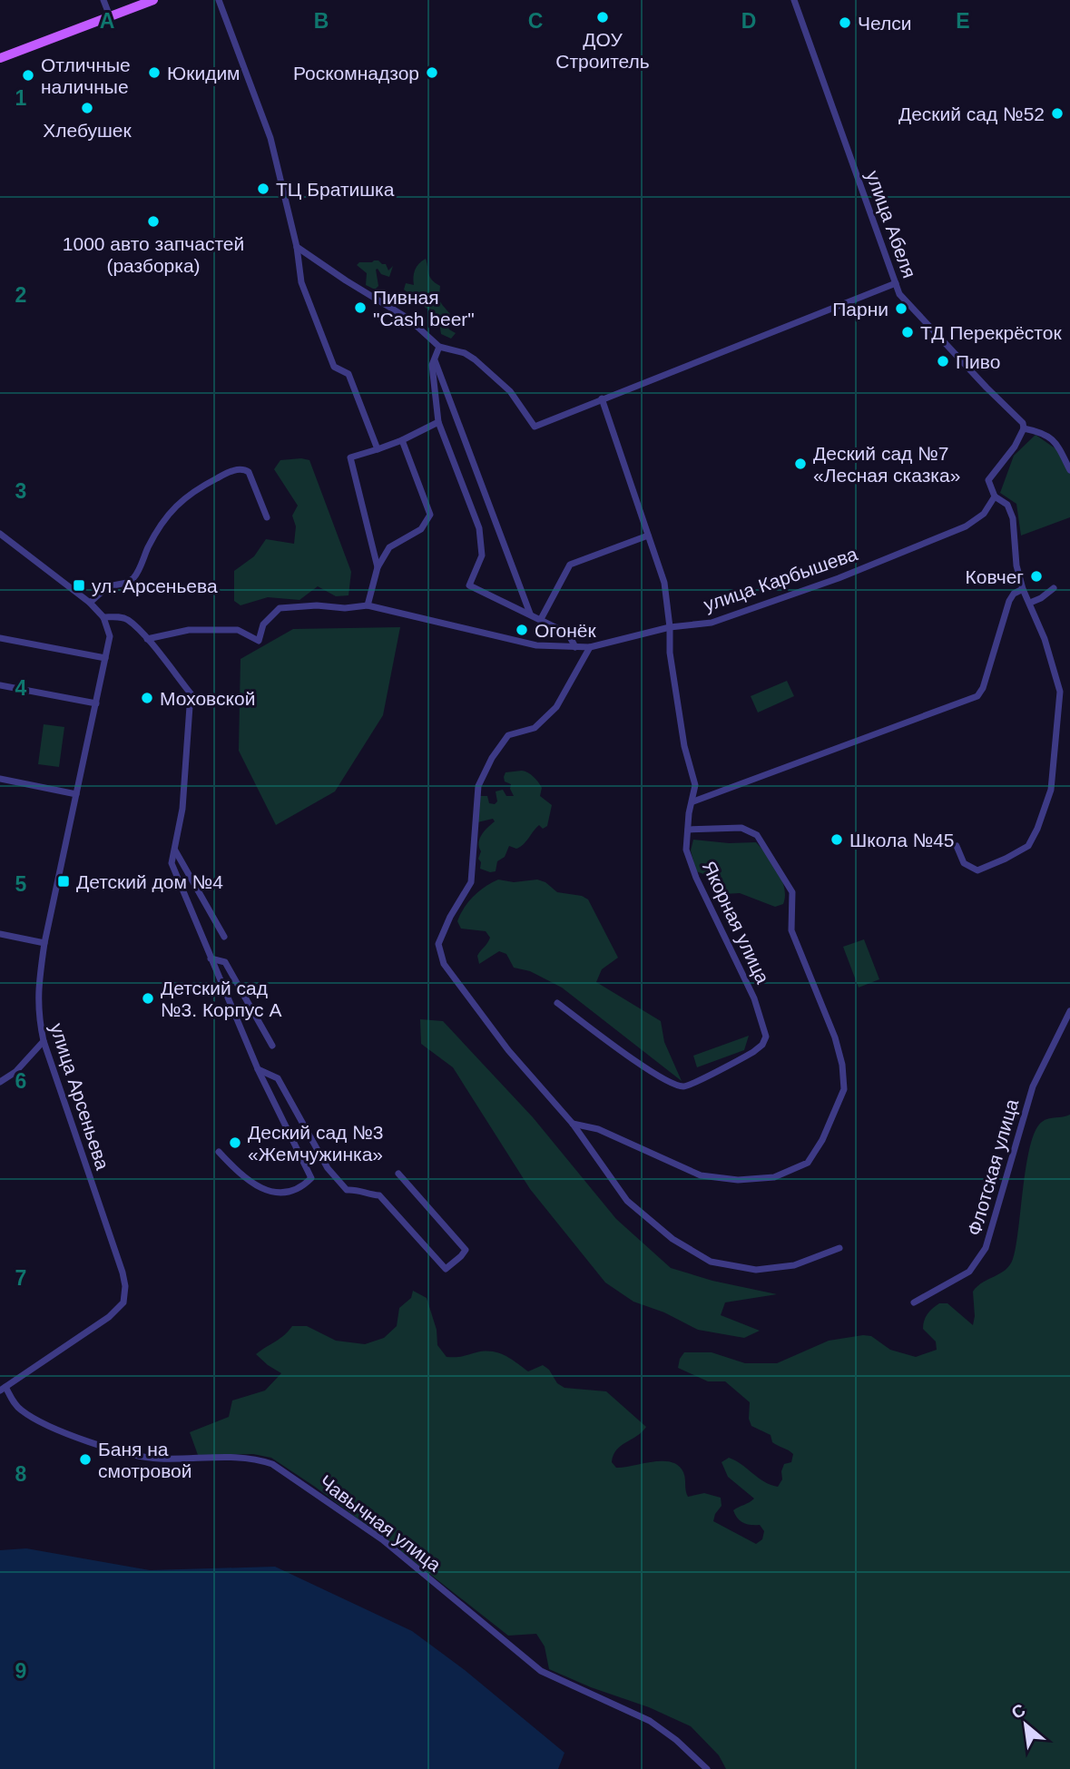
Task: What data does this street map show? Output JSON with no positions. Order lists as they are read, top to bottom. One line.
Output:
{"streets":{"street":["улица Абеля","улица Карбышева","Якорная улица","улица Арсеньева","Флотская улица","Чавычная улица"]},"crossings":[["улица Карбышева","Якорная улица"],["улица Арсеньева","Чавычная улица"]],"places":{"other":["ДОУ Строитель","Челси","Юкидим","Роскомнадзор","Отличные наличные","Хлебушек","Деский сад №52","ТЦ Братишка","1000 авто запчастей (разборка)","Пивная \"Cash beer\"","Парни","ТД Перекрёсток","Пиво","Деский сад №7 «Лесная сказка»","Ковчег","Огонёк","Моховской","Школа №45","Детский сад №3. Корпус А","Деский сад №3 «Жемчужинка»","Баня на смотровой"],"transit":["ул. Арсеньева","Детский дом №4"]},"north":"top left","grid":{"columns":["A","B","C","D","E"],"rows":["1","2","3","4","5","6","7","8","9"]}}
